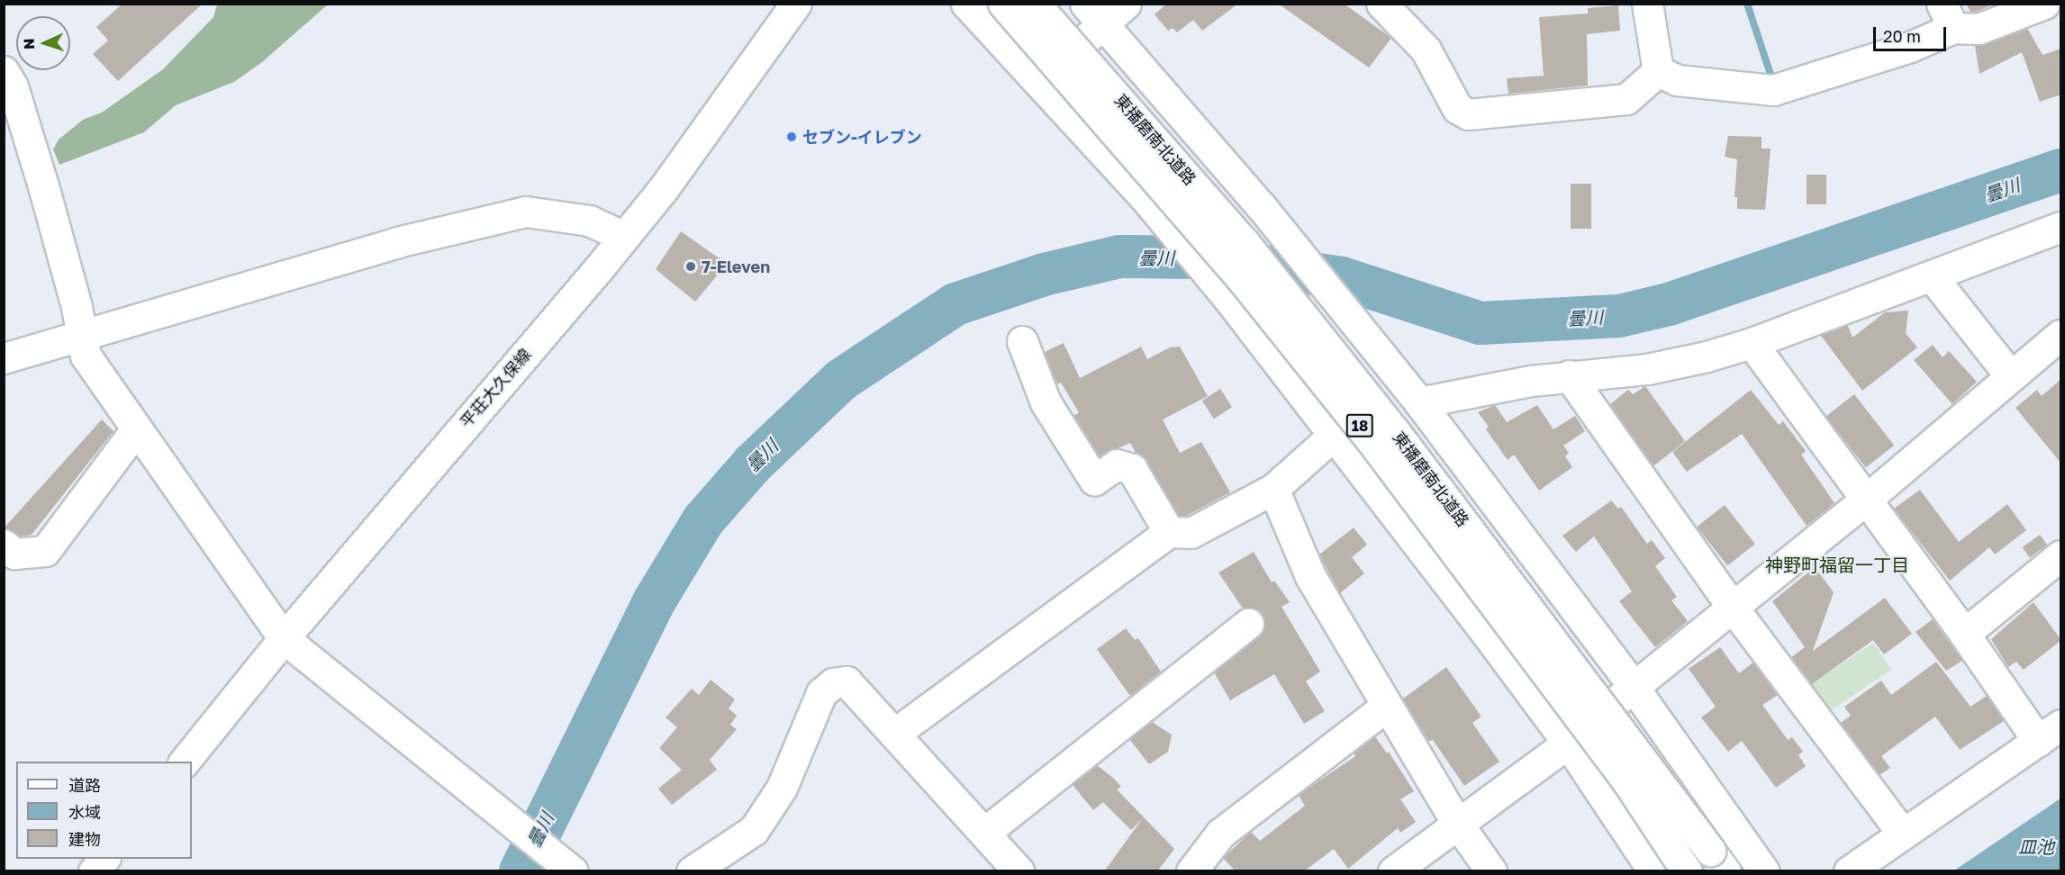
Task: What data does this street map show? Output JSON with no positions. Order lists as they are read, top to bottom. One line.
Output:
{"streets":{"main road":["東播磨南北道路","平荘大久保線","18"]},"districts":["神野町福留一丁目"],"water":["曇川","皿池"],"places":["セブン-イレブン","7-Eleven"],"legend":["道路","水域","建物"],"scale_bar":"20 m","north":"left"}
